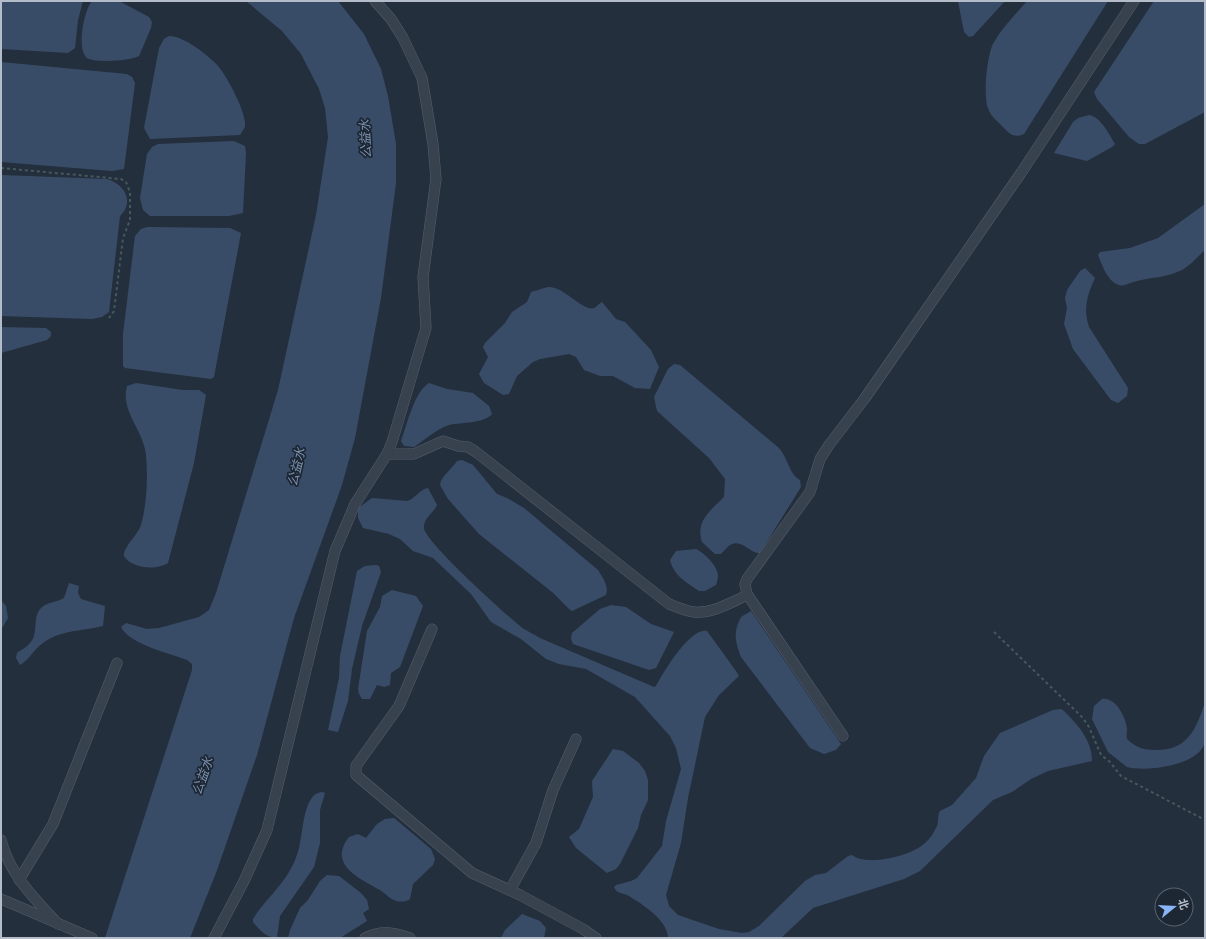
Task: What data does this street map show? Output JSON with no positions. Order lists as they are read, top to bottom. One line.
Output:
{"water":["公益水"],"north":"right"}
